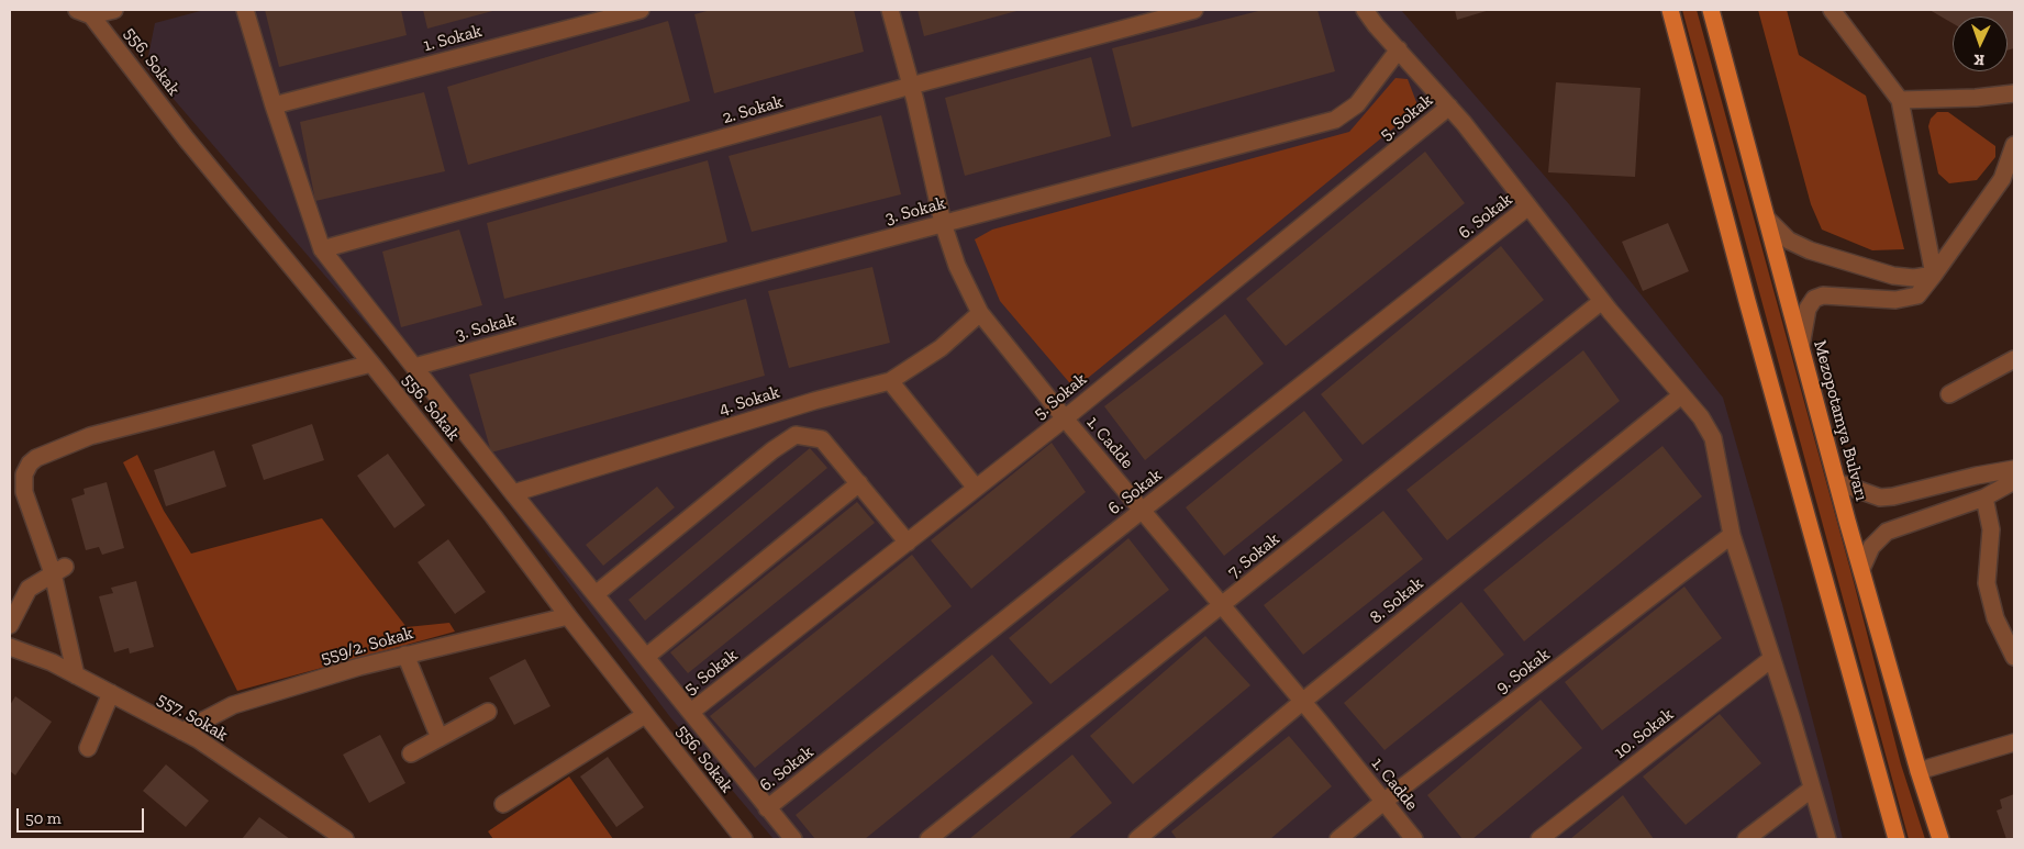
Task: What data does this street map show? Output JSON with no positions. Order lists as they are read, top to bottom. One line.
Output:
{"streets":{"main road":["Mezopotamya Bulvarı"],"street":["1. Sokak","556. Sokak","2. Sokak","5. Sokak","3. Sokak","6. Sokak","4. Sokak","1. Cadde","7. Sokak","8. Sokak","559/2. Sokak","9. Sokak","557. Sokak","10. Sokak"]},"crossings":[["556. Sokak","559/2. Sokak"],["2. Sokak","1. Cadde"],["5. Sokak","1. Cadde"],["3. Sokak","1. Cadde"],["6. Sokak","1. Cadde"],["4. Sokak","1. Cadde"],["1. Cadde","7. Sokak"],["1. Cadde","8. Sokak"],["1. Cadde","9. Sokak"],["559/2. Sokak","557. Sokak"]],"scale_bar":"50 m","north":"bottom"}
